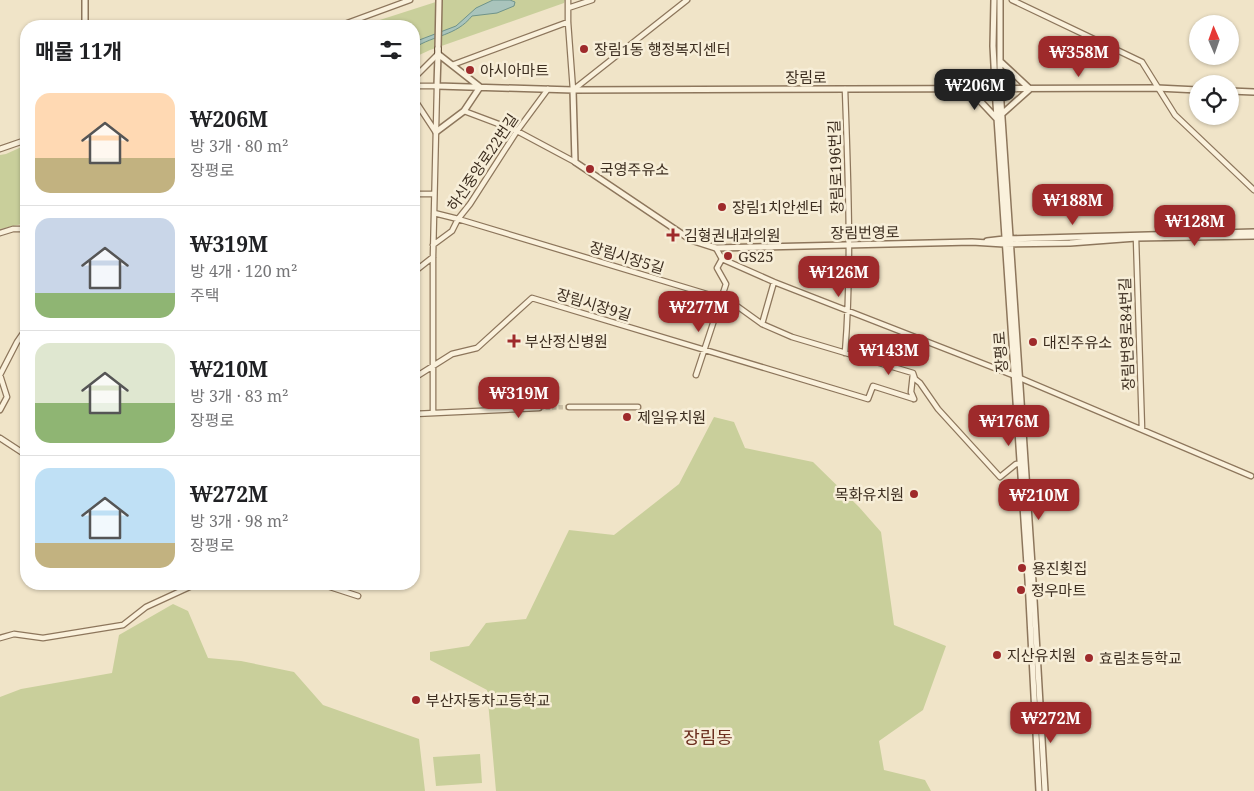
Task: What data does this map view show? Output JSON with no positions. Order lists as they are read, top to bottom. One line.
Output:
{"streets":{"street":["장림로","하신중앙로22번길","장림로196번길","장림번영로","장림시장5길","장림시장9길","장림번영로84번길","장평로"]},"crossings":[["장림로","하신중앙로22번길"],["장림로","장림로196번길"],["장림로","장평로"],["하신중앙로22번길","장림시장5길"],["장림로196번길","장림번영로"],["장림로196번길","장림시장5길"],["장림번영로","장평로"],["장림시장5길","장림시장9길"]],"districts":["장림동"],"places":{"other":["장림1동 행정복지센터","아시아마트","국영주유소","장림1치안센터","GS25","대진주유소","제일유치원","목화유치원","용진횟집","정우마트","지산유치원","효림초등학교","부산자동차고등학교"],"health":["김형권내과의원","부산정신병원"]},"north":"top","page":{"heading":"매물 11개","price":["₩358M","₩206M","₩188M","₩128M","₩126M","₩277M","₩143M","₩319M","₩176M","₩210M","₩272M"],"list":[{"name":"₩206M","note":"방 3개 · 80 m² · 장평로"},{"name":"₩319M","note":"방 4개 · 120 m² · 주택"},{"name":"₩210M","note":"방 3개 · 83 m² · 장평로"},{"name":"₩272M","note":"방 3개 · 98 m² · 장평로"}]}}
